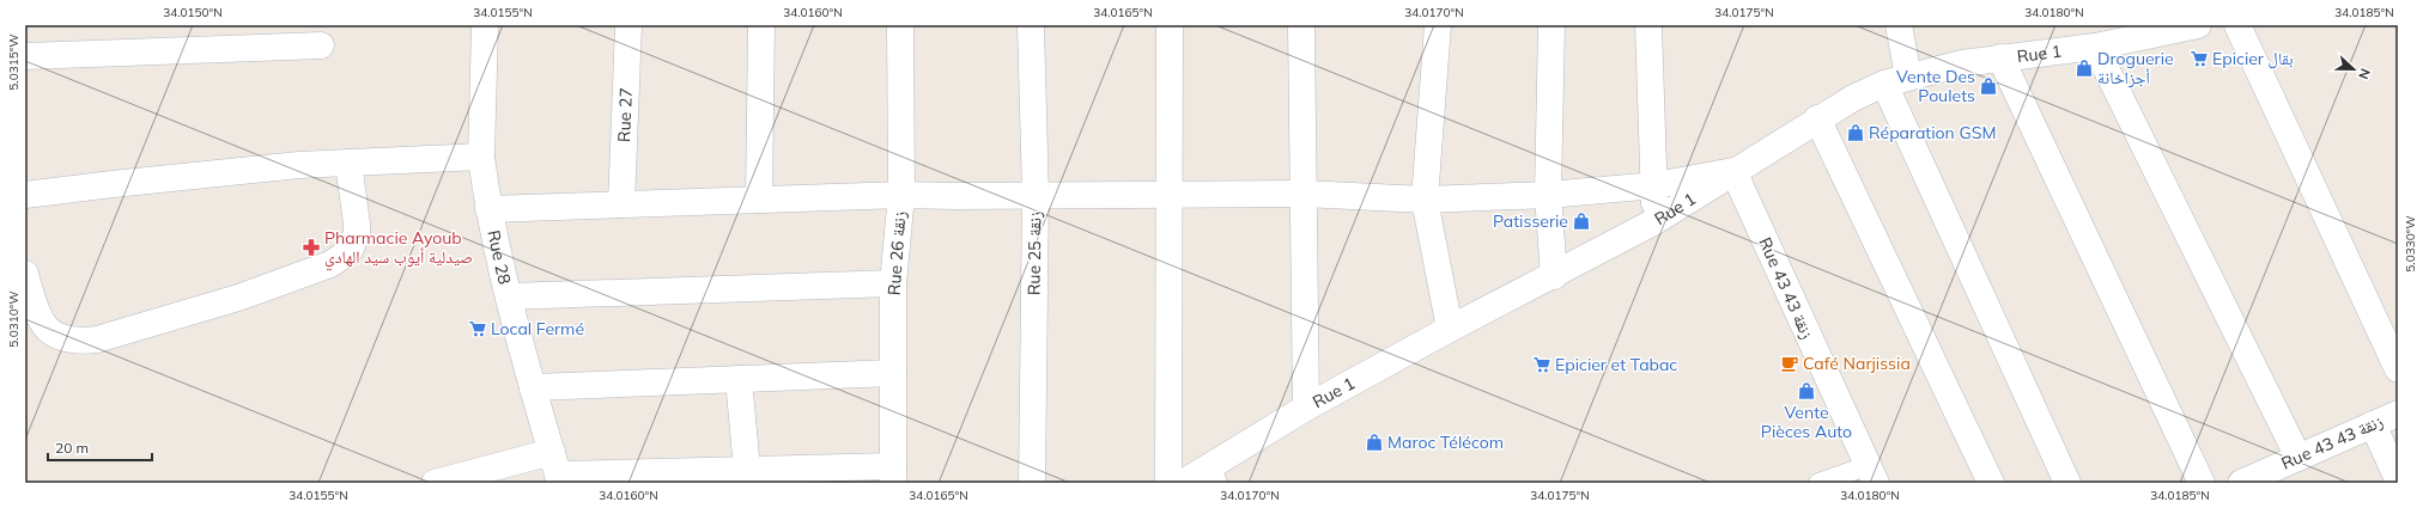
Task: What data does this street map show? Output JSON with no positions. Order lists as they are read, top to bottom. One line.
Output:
{"streets":{"street":["Rue 1","Rue 27","Rue 26 زنقة","Rue 25 زنقة","Rue 28","Rue 43 زنقة 43"]},"crossings":[["Rue 1","Rue 43 زنقة 43"]],"places":{"supermarket":["Epicier بقال","Local Fermé","Epicier et Tabac"],"shop":["Droguerie أجزاخانة","Vente Des Poulets","Réparation GSM","Patisserie","Vente Pièces Auto","Maroc Télécom"],"pharmacy":["Pharmacie Ayoub صيدلية أيوب سيد الهادي"],"cafe":["Café Narjissia"]},"scale_bar":"20 m","north":"right","coordinates":["34.0150°N","34.0155°N","34.0160°N","34.0165°N","34.0170°N","34.0175°N","34.0180°N","34.0185°N","5.0315°W","5.0330°W","5.0310°W"]}
